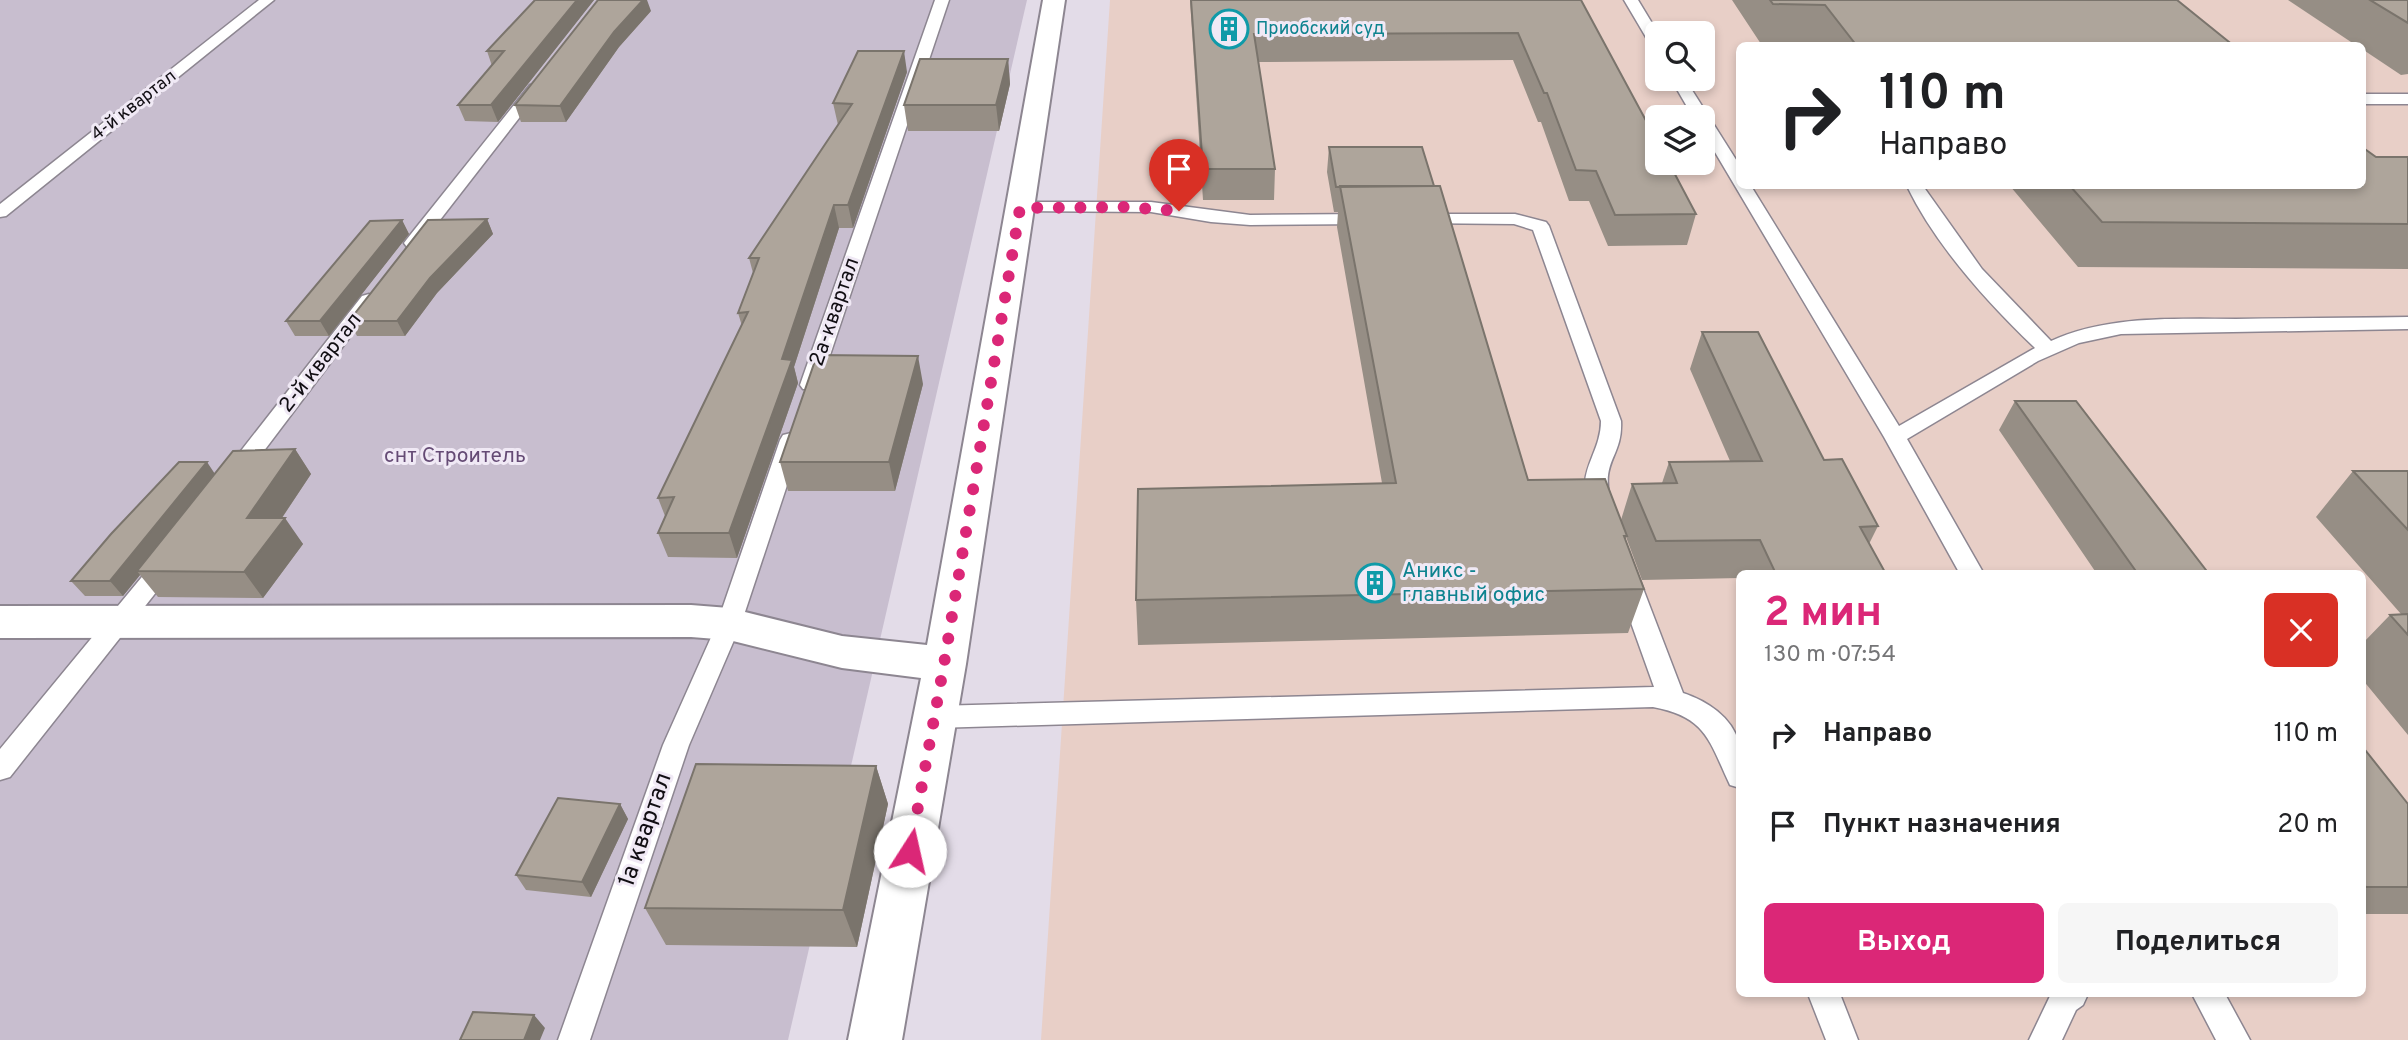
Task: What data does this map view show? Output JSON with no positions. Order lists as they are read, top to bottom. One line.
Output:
{"streets":{"lane":["4-й квартал","2а-квартал","2-й квартал","1а квартал"]},"crossings":[["2а-квартал","1а квартал"]],"parks":["снт Строитель"],"places":{"building":["Приобский суд","Аникс - главный офис"]},"page":{"turn":["110 m","Направо"],"heading":["2 мин","130 m · 07:54"],"list":[{"name":"Направо","value":"110 m"},{"name":"Пункт назначения","value":"20 m"}],"buttons":["Выход","Поделиться"]}}
